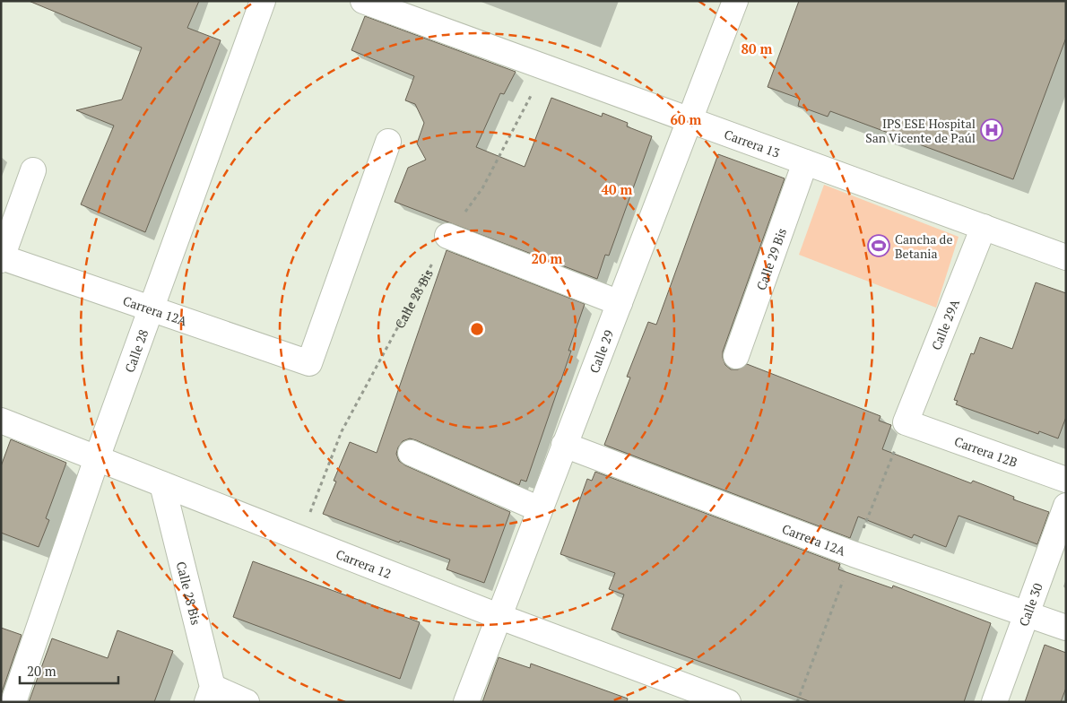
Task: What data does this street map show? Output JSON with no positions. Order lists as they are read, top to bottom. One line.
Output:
{"streets":{"street":["Carrera 13","Calle 29 Bis","Calle 28 Bis","Carrera 12A","Calle 29A","Calle 28","Calle 29","Carrera 12B","Carrera 12","Calle 30"]},"crossings":[["Carrera 13","Calle 29 Bis"],["Carrera 13","Calle 28 Bis"],["Carrera 13","Calle 29A"],["Carrera 13","Calle 29"],["Calle 28 Bis","Carrera 12"],["Carrera 12A","Calle 28"],["Carrera 12A","Calle 29"],["Carrera 12A","Calle 30"],["Calle 29A","Carrera 12B"],["Calle 28","Carrera 12"],["Calle 29","Carrera 12"]],"places":{"hospital":["IPS ESE Hospital San Vicente de Paúl"],"sports":["Cancha de Betania"]},"scale_bar":"20 m","rings":["80 m","60 m","40 m","20 m"]}
